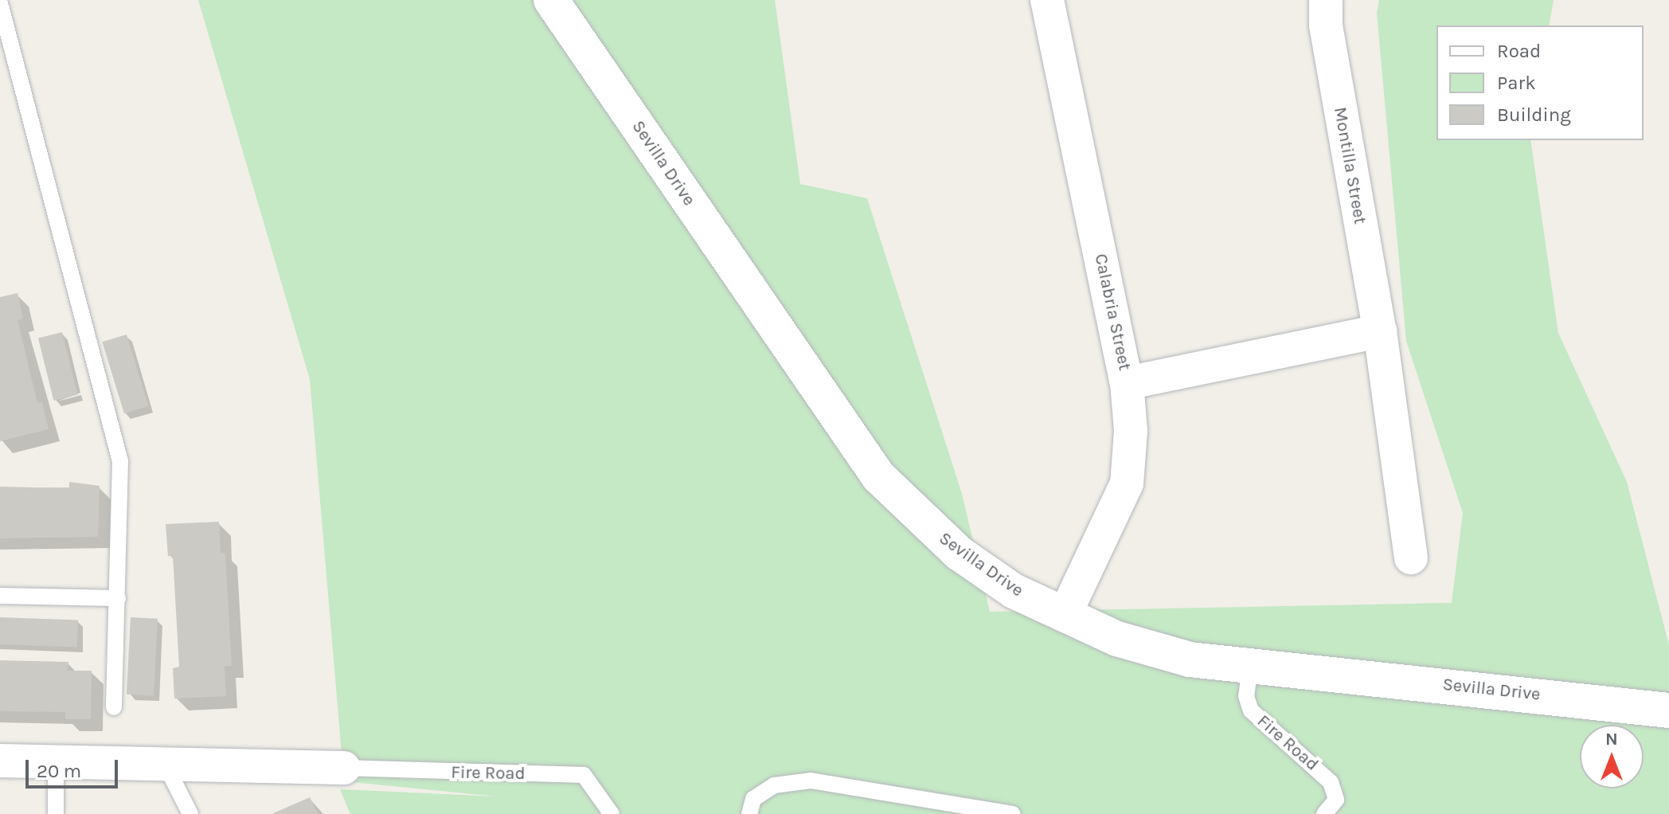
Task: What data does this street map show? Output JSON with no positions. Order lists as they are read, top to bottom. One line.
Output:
{"streets":{"street":["Sevilla Drive","Montilla Street","Calabria Street"],"lane":["Fire Road"]},"crossings":[["Sevilla Drive","Calabria Street"],["Sevilla Drive","Fire Road"]],"legend":["Road","Park","Building"],"scale_bar":"20 m","north":"top"}
